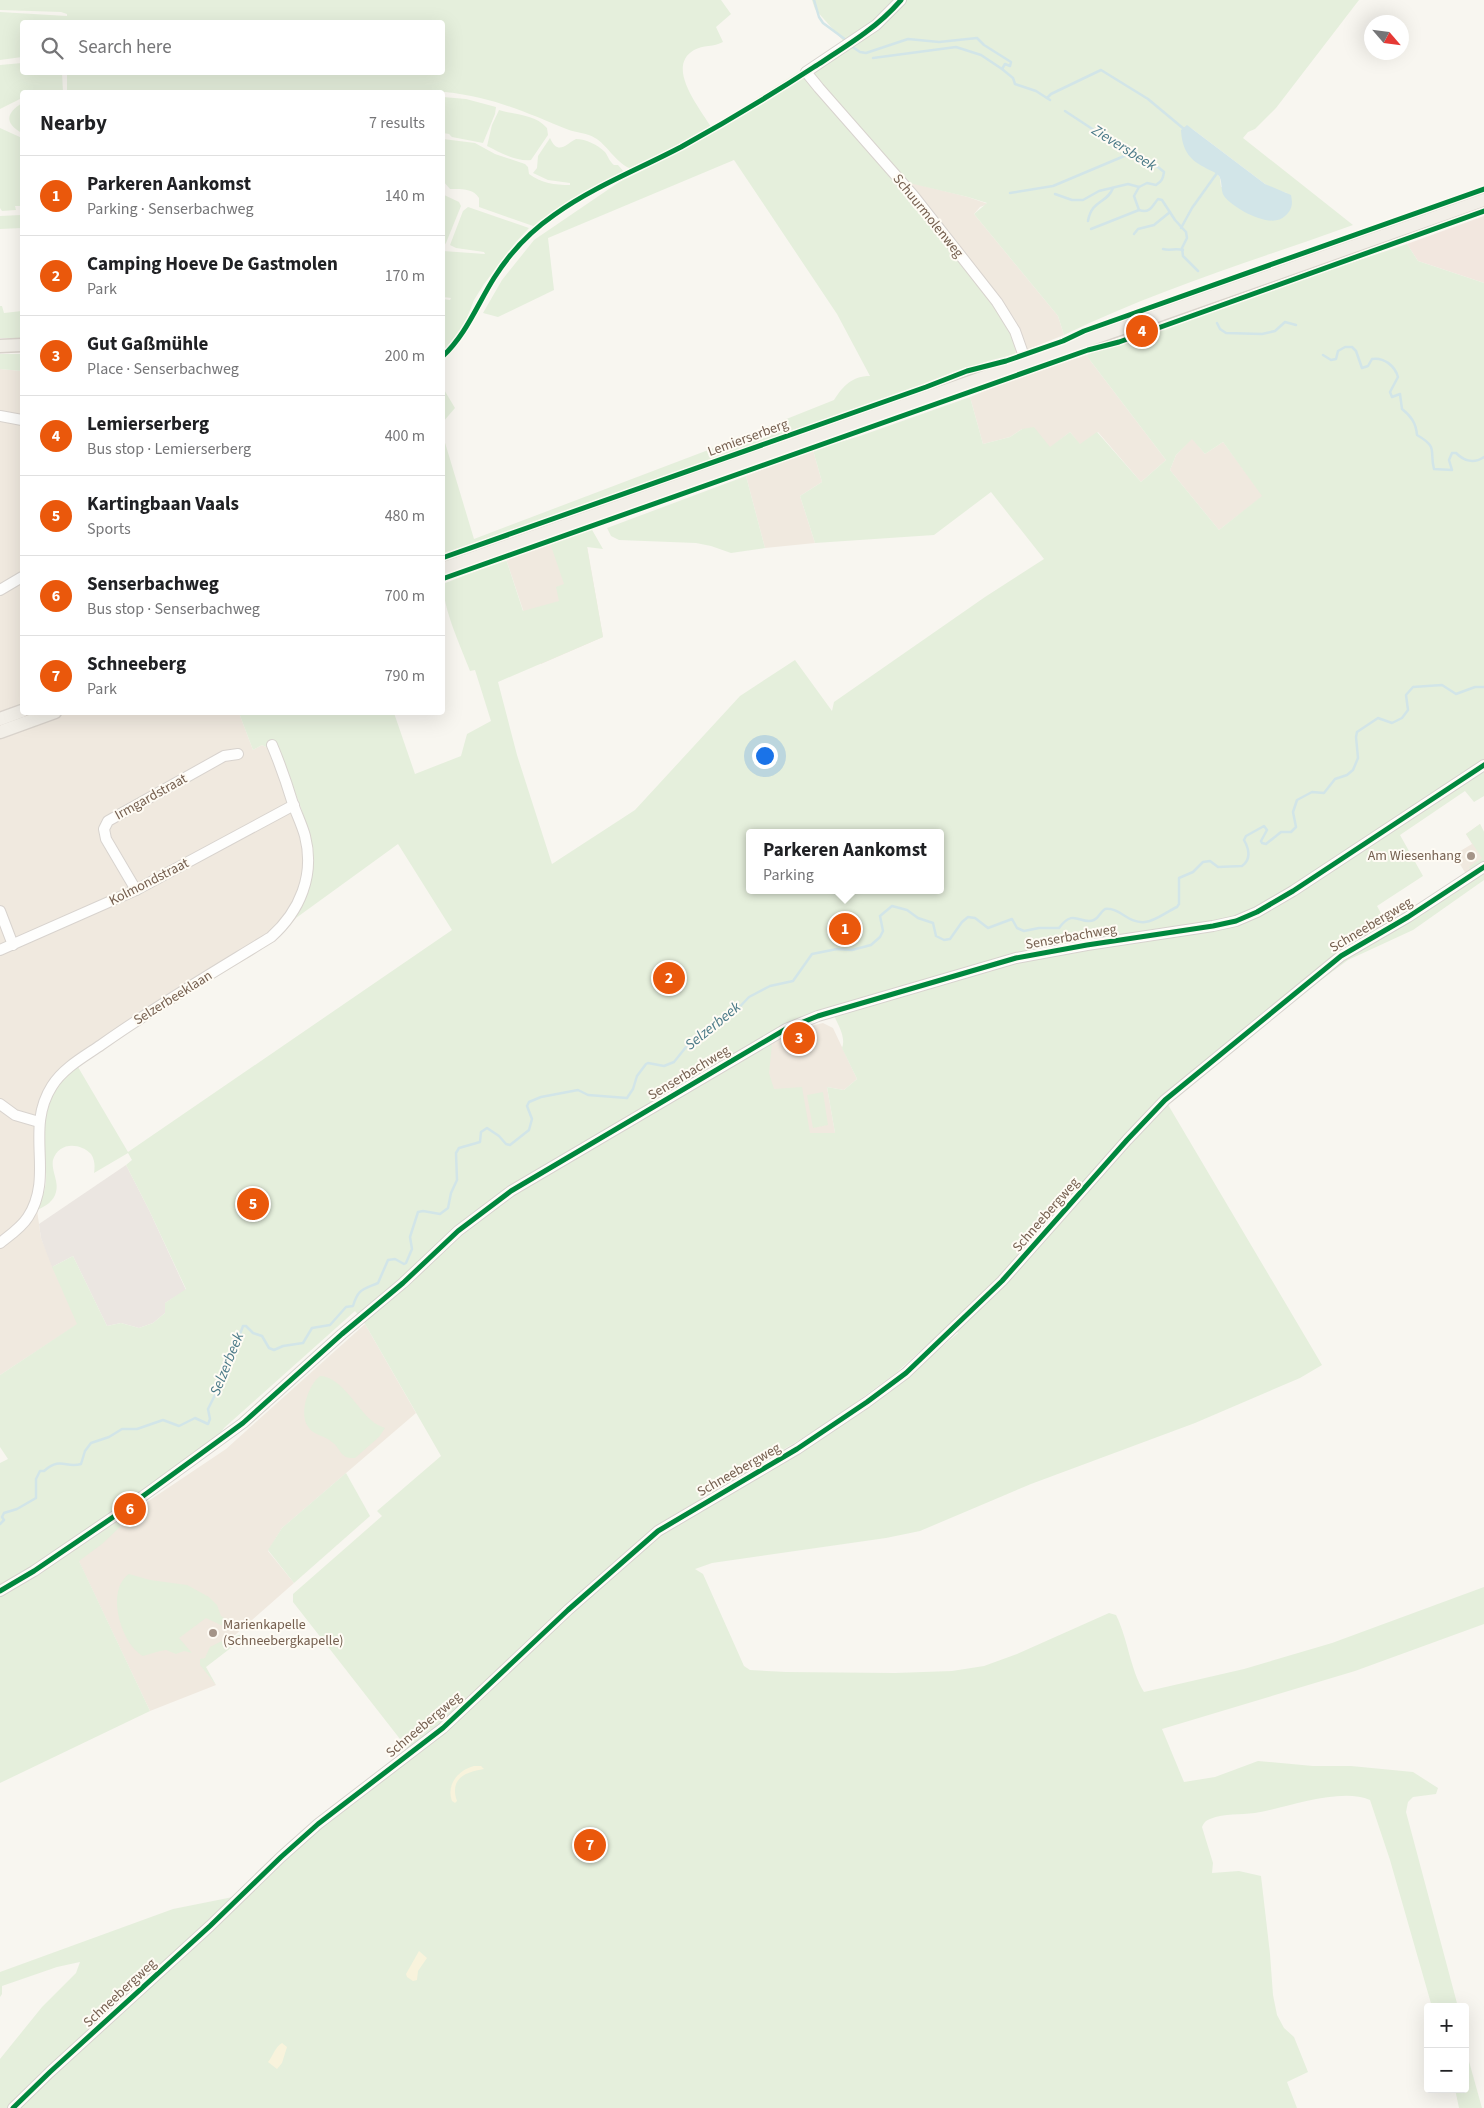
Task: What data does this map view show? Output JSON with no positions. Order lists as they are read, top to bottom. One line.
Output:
{"streets":{"main road":["Lemierserberg"],"street":["Schuurmolenweg","Irmgardstraat","Kolmondstraat","Schneebergweg","Senserbachweg","Selzerbeeklaan"]},"crossings":[["Schuurmolenweg","Lemierserberg"],["Irmgardstraat","Kolmondstraat"],["Kolmondstraat","Selzerbeeklaan"]],"water":["Zieversbeek","Selzerbeek"],"places":["Am Wiesenhang","Marienkapelle (Schneebergkapelle)"],"north":"bottom right","page":{"search":"Search here","heading":["Nearby","7 results"],"list":[{"mark":"1","name":"Parkeren Aankomst","note":"Parking · Senserbachweg","value":"140 m"},{"mark":"2","name":"Camping Hoeve De Gastmolen","note":"Park","value":"170 m"},{"mark":"3","name":"Gut Gaßmühle","note":"Place · Senserbachweg","value":"200 m"},{"mark":"4","name":"Lemierserberg","note":"Bus stop · Lemierserberg","value":"400 m"},{"mark":"5","name":"Kartingbaan Vaals","note":"Sports","value":"480 m"},{"mark":"6","name":"Senserbachweg","note":"Bus stop · Senserbachweg","value":"700 m"},{"mark":"7","name":"Schneeberg","note":"Park","value":"790 m"}],"pins":["4","1","2","3","5","6","7"],"popup":["Parkeren Aankomst","Parking"],"map_buttons":["+","−"]}}
